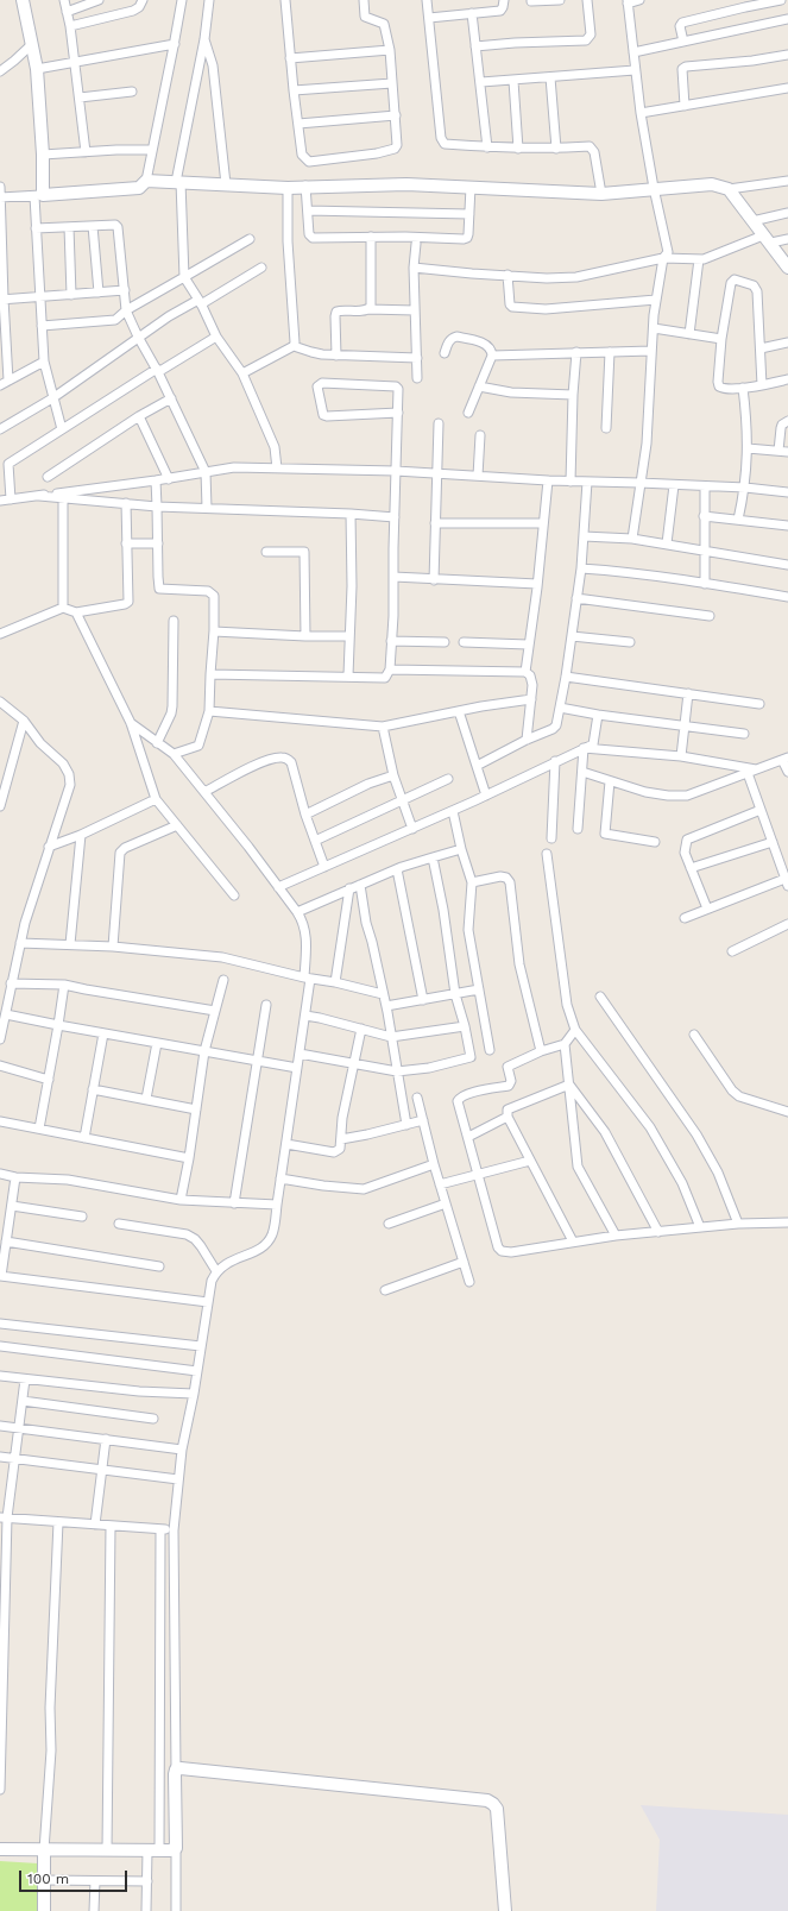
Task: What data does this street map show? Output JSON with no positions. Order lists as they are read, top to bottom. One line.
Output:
{"scale_bar":"100 m"}
